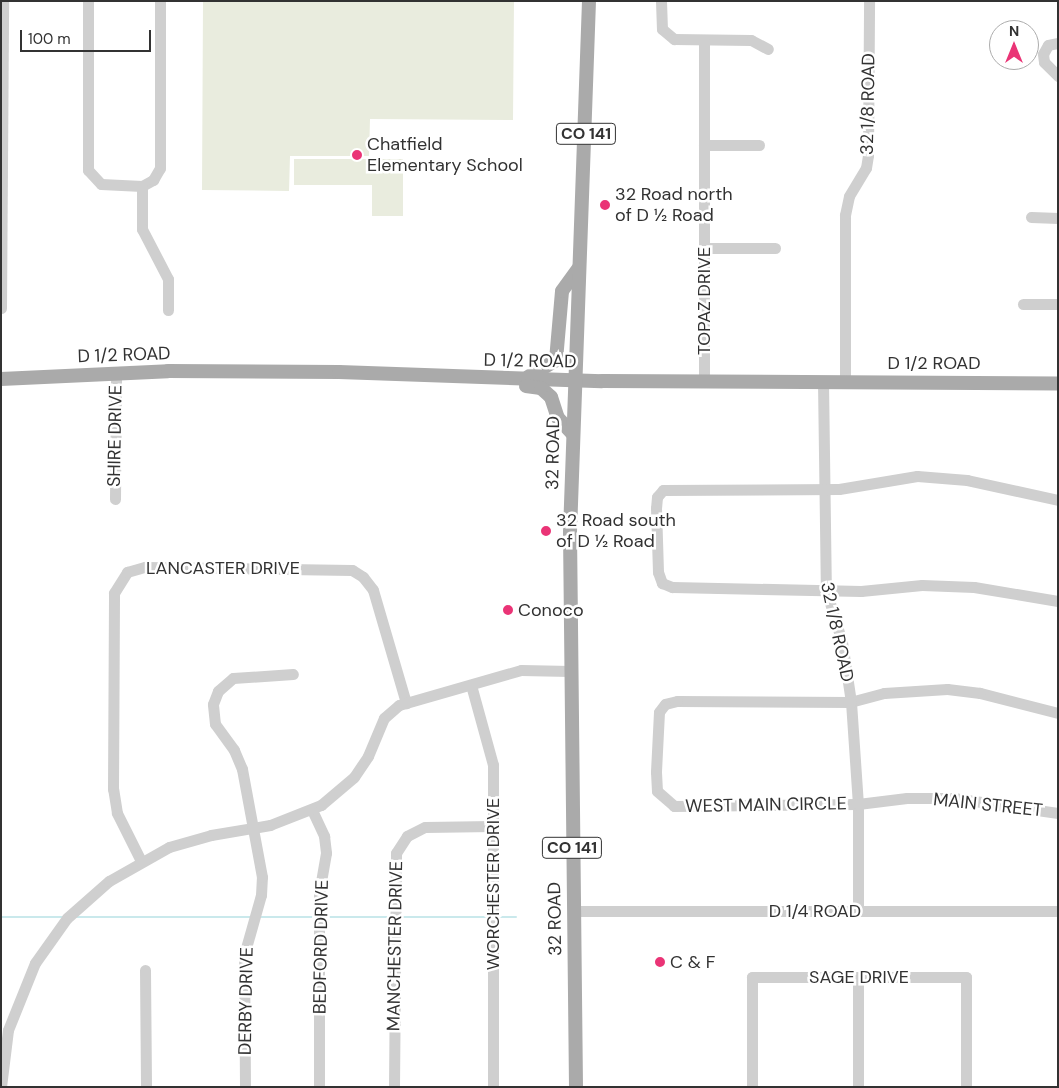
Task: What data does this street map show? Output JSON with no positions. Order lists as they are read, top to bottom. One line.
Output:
{"streets":{"main road":["CO 141","D 1/2 ROAD","32 ROAD"],"street":["32 1/8 ROAD","TOPAZ DRIVE","SHIRE DRIVE","LANCASTER DRIVE","WEST MAIN CIRCLE","MAIN STREET","WORCHESTER DRIVE","D 1/4 ROAD","MANCHESTER DRIVE","BEDFORD DRIVE","SAGE DRIVE","DERBY DRIVE"]},"crossings":[["32 1/8 ROAD","D 1/2 ROAD"],["32 1/8 ROAD","WEST MAIN CIRCLE"],["32 1/8 ROAD","MAIN STREET"],["32 1/8 ROAD","D 1/4 ROAD"],["TOPAZ DRIVE","D 1/2 ROAD"],["D 1/2 ROAD","SHIRE DRIVE"],["D 1/2 ROAD","32 ROAD"],["32 ROAD","D 1/4 ROAD"],["WEST MAIN CIRCLE","MAIN STREET"],["WORCHESTER DRIVE","MANCHESTER DRIVE"]],"places":["Chatfield Elementary School","32 Road north of D ½ Road","32 Road south of D ½ Road","Conoco","C & F"],"scale_bar":"100 m","north":"top"}
